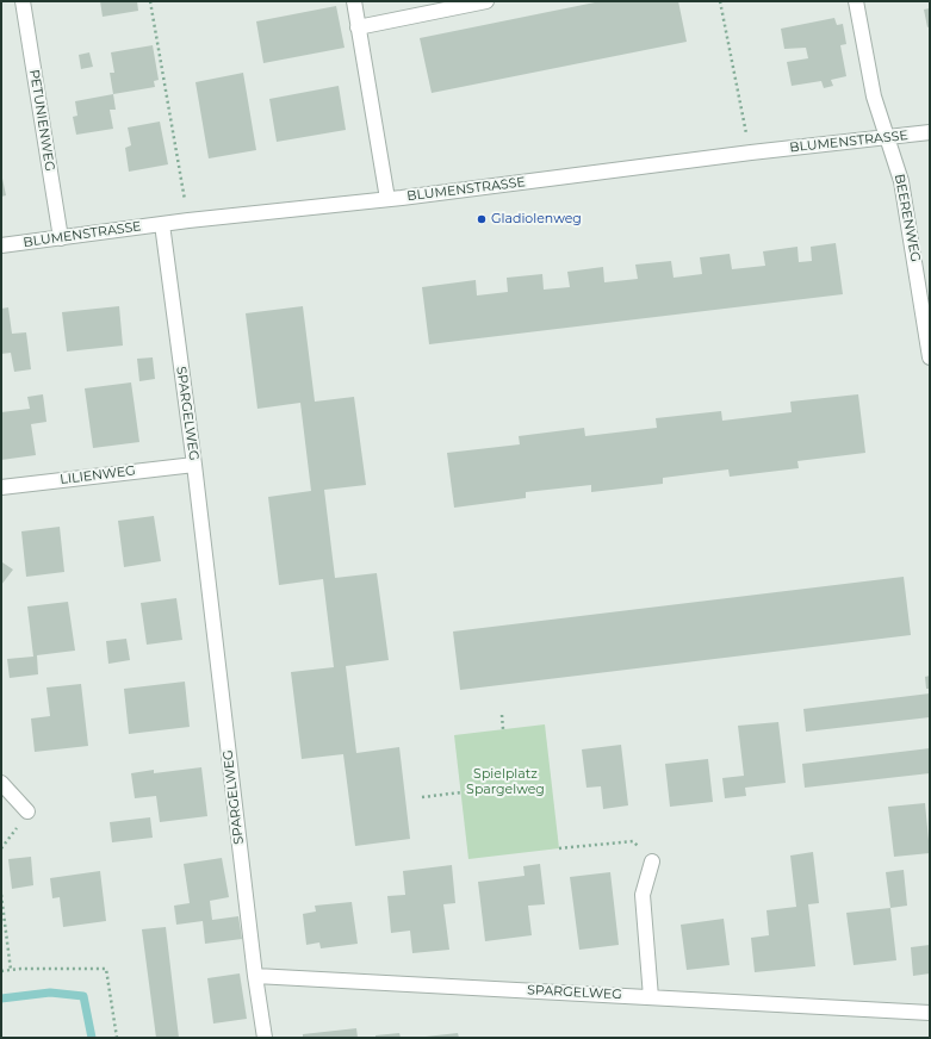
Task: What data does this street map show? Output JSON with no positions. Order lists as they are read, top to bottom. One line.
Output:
{"streets":{"street":["PETUNIENWEG","BLUMENSTRASSE","BEERENWEG","SPARGELWEG","LILIENWEG"]},"crossings":[["PETUNIENWEG","BLUMENSTRASSE"],["BLUMENSTRASSE","BEERENWEG"],["BLUMENSTRASSE","SPARGELWEG"],["SPARGELWEG","LILIENWEG"]],"parks":["Spielplatz Spargelweg"],"places":["Gladiolenweg"]}
